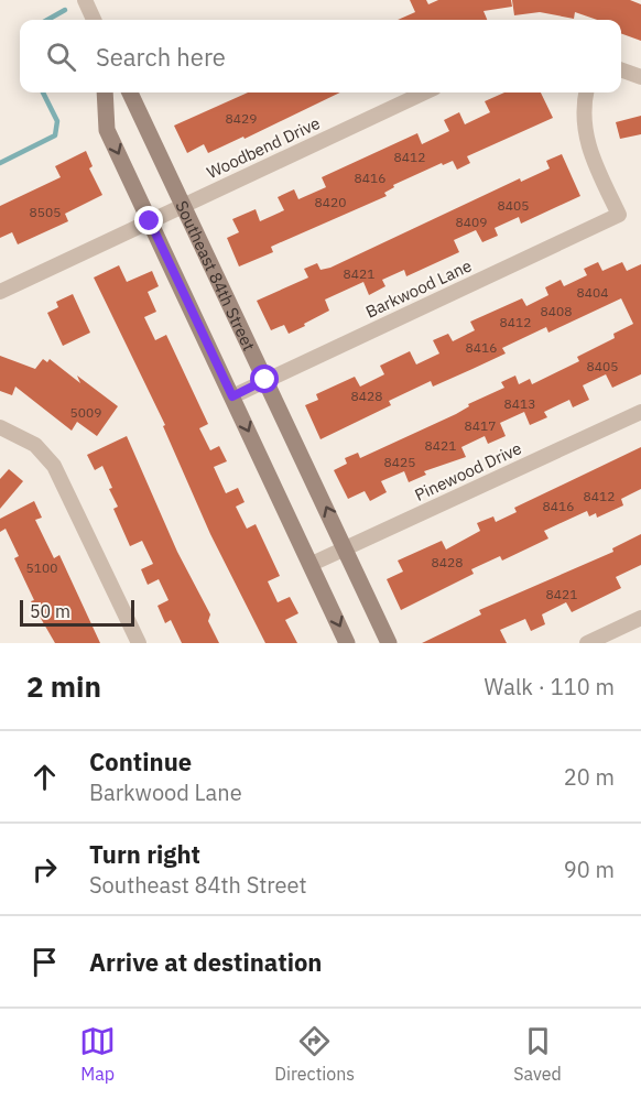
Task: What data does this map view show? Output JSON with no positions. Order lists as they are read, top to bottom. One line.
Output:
{"streets":{"street":["Woodbend Drive","Southeast 84th Street","Barkwood Lane","Pinewood Drive"]},"crossings":[["Woodbend Drive","Southeast 84th Street"],["Southeast 84th Street","Barkwood Lane"],["Southeast 84th Street","Pinewood Drive"]],"house_numbers":["8429","8412","8416","8420","8405","8505","8409","8421","8404","8408","8412","8416","8405","8428","8413","5009","8417","8421","8425","8412","8416","8428","5100","8421"],"scale_bar":"50 m","page":{"search":"Search here","scale":"50 m","heading":["2 min","Walk · 110 m"],"list":[["Continue","Barkwood Lane","20 m"],["Turn right","Southeast 84th Street","90 m"],"Arrive at destination"],"nav":["Map","Directions","Saved"]}}
